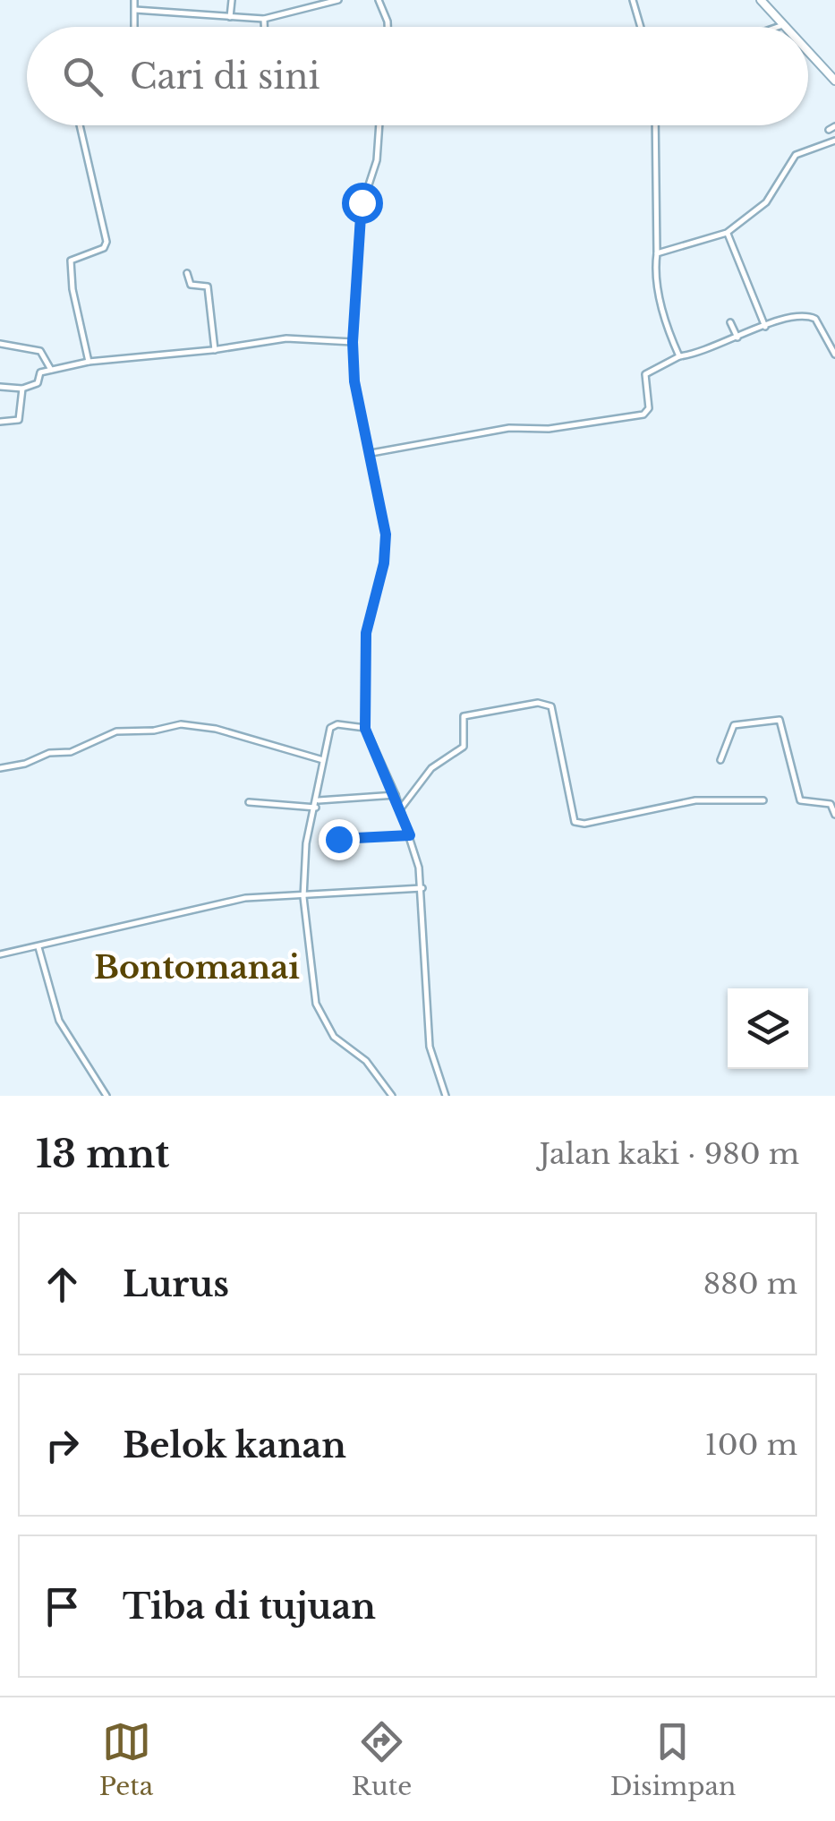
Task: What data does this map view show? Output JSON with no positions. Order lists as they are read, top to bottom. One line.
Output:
{"districts":["Bontomanai"],"page":{"search":"Cari di sini","heading":["13 mnt","Jalan kaki · 980 m"],"list":[["Lurus","880 m"],["Belok kanan","100 m"],"Tiba di tujuan"],"nav":["Peta","Rute","Disimpan"]}}
